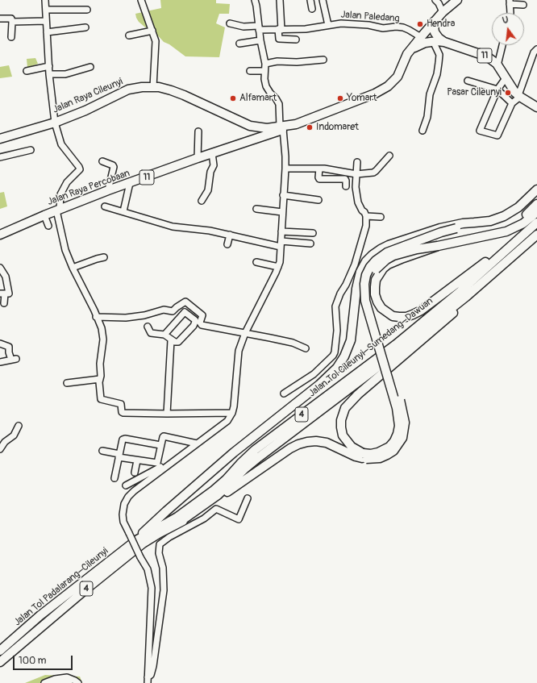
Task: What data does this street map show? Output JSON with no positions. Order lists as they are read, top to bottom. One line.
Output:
{"streets":{"highway":["11","Jalan Raya Cileunyi","Jalan Raya Percobaan","Jalan Tol Cileunyi–Sumedang–Dawuan","4","Jalan Tol Padalarang–Cileunyi"],"street":["Jalan Paledang"]},"crossings":[["Jalan Paledang","11"],["11","Jalan Raya Percobaan"],["Jalan Raya Cileunyi","Jalan Raya Percobaan"],["Jalan Tol Cileunyi–Sumedang–Dawuan","Jalan Tol Padalarang–Cileunyi"]],"places":["Hendra","Pasar Cileunyi","Alfamart","Yomart","Indomaret"],"scale_bar":"100 m","north":"top"}
